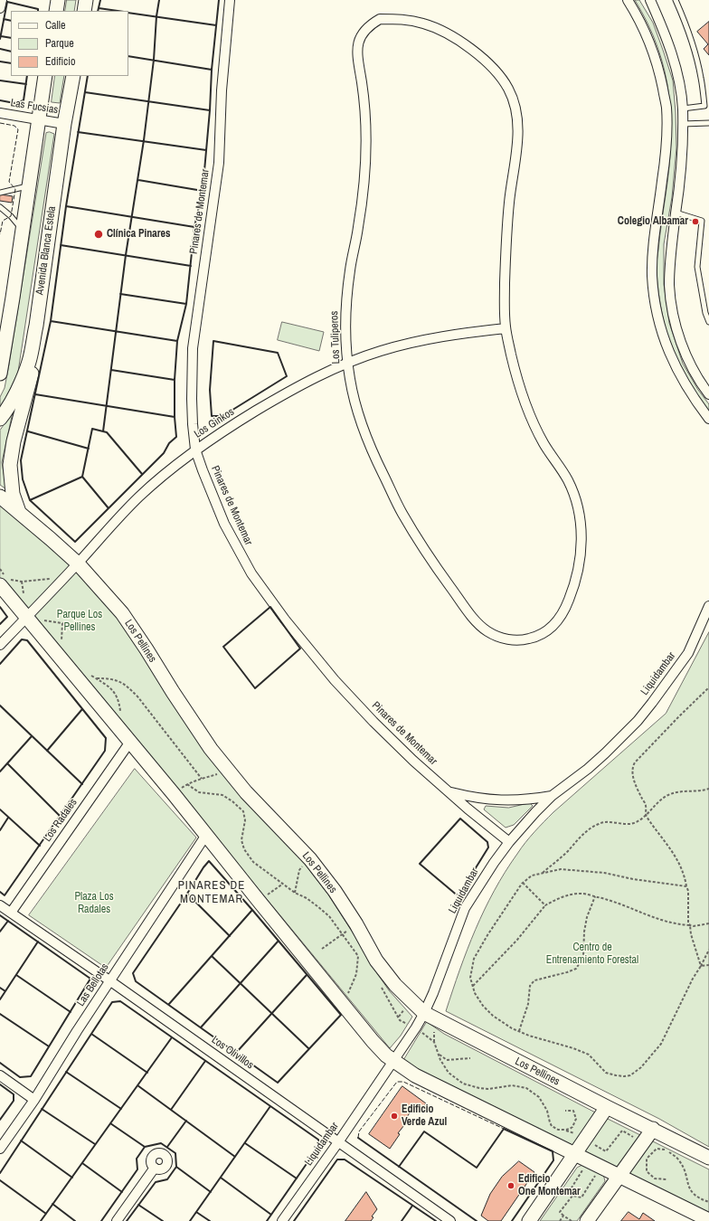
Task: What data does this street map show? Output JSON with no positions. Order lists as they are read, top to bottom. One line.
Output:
{"streets":{"main road":["Avenida Blanca Estela","Los Pellines"],"street":["Las Fucsias","Pinares de Montemar","Los Tuliperos","Los Ginkos","Liquidambar","Los Radales","Las Bellotas","Los Olivillos"]},"crossings":[["Las Fucsias","Avenida Blanca Estela"],["Pinares de Montemar","Los Ginkos"],["Pinares de Montemar","Liquidambar"],["Los Tuliperos","Los Ginkos"],["Los Ginkos","Los Pellines"],["Los Pellines","Liquidambar"],["Liquidambar","Los Olivillos"],["Los Radales","Los Olivillos"],["Las Bellotas","Los Olivillos"]],"districts":["PINARES DE MONTEMAR"],"parks":["Parque Los Pellines","Plaza Los Radales","Centro de Entrenamiento Forestal"],"places":["Colegio Albamar","Clínica Pinares","Edificio Verde Azul","Edificio One Montemar"],"legend":["Calle","Parque","Edificio"]}
